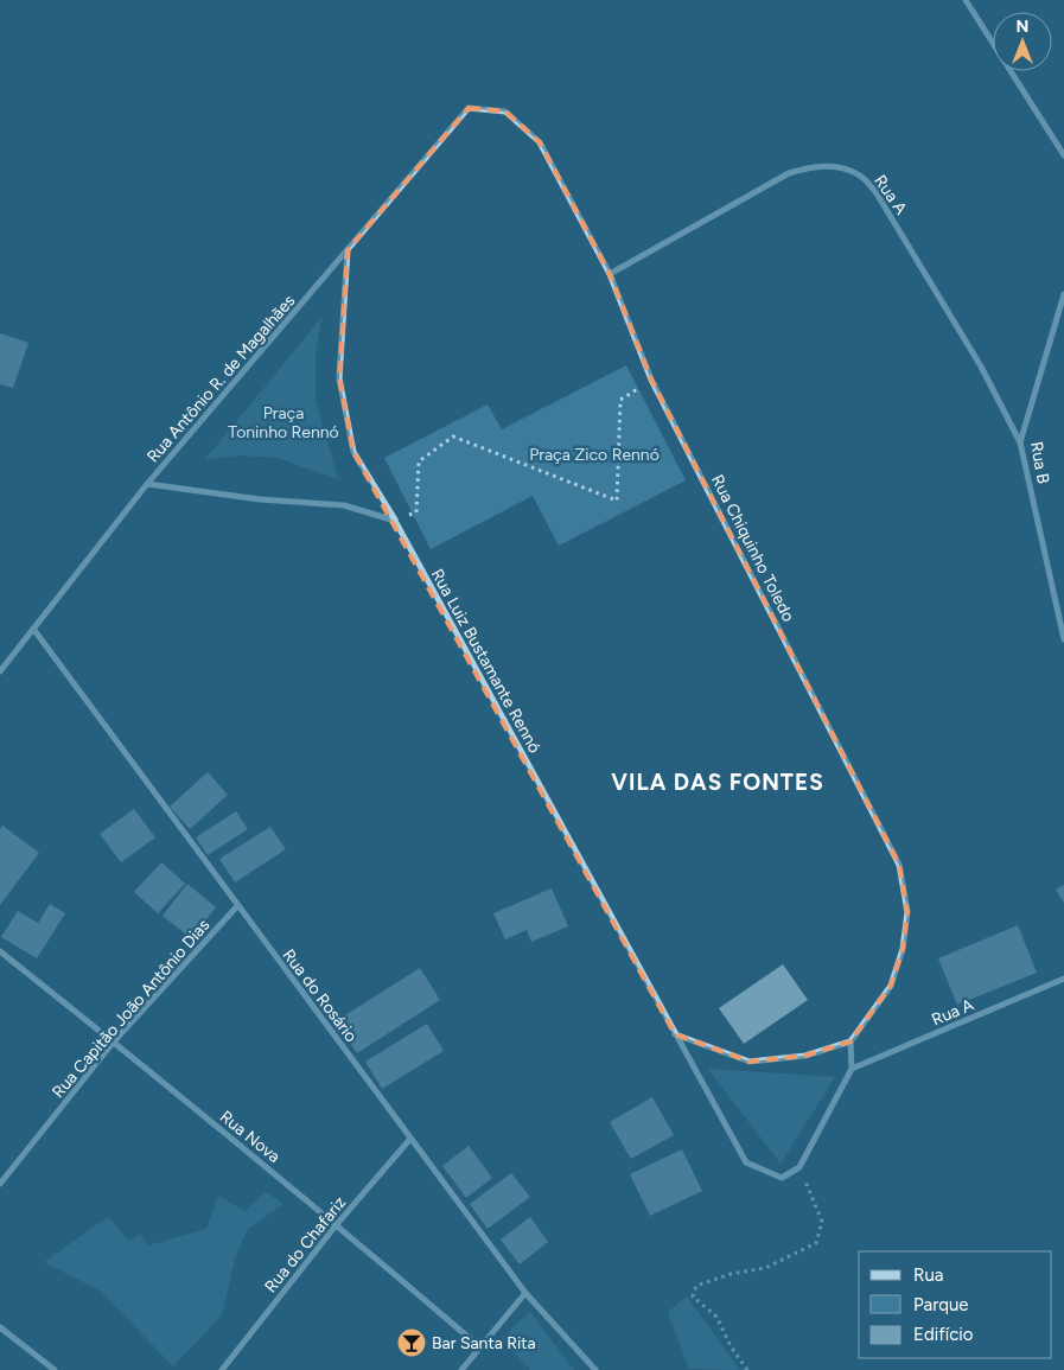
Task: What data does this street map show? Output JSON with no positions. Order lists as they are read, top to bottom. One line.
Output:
{"streets":{"street":["Rua A","Rua Antônio R. de Magalhães","Rua B","Rua Chiquinho Toledo","Rua Luiz Bustamante Rennó","Rua do Rosário","Rua Capitão João Antônio Dias","Rua Nova","Rua do Chafariz"]},"crossings":[["Rua A","Rua B"],["Rua A","Rua Chiquinho Toledo"],["Rua Antônio R. de Magalhães","Rua Chiquinho Toledo"],["Rua Antônio R. de Magalhães","Rua do Rosário"],["Rua do Rosário","Rua Capitão João Antônio Dias"],["Rua do Rosário","Rua do Chafariz"],["Rua Capitão João Antônio Dias","Rua Nova"],["Rua Nova","Rua do Chafariz"]],"districts":["VILA DAS FONTES"],"parks":["Praça Toninho Rennó","Praça Zico Rennó"],"places":{"bar":["Bar Santa Rita"]},"legend":["Rua","Parque","Edifício"],"north":"top"}
